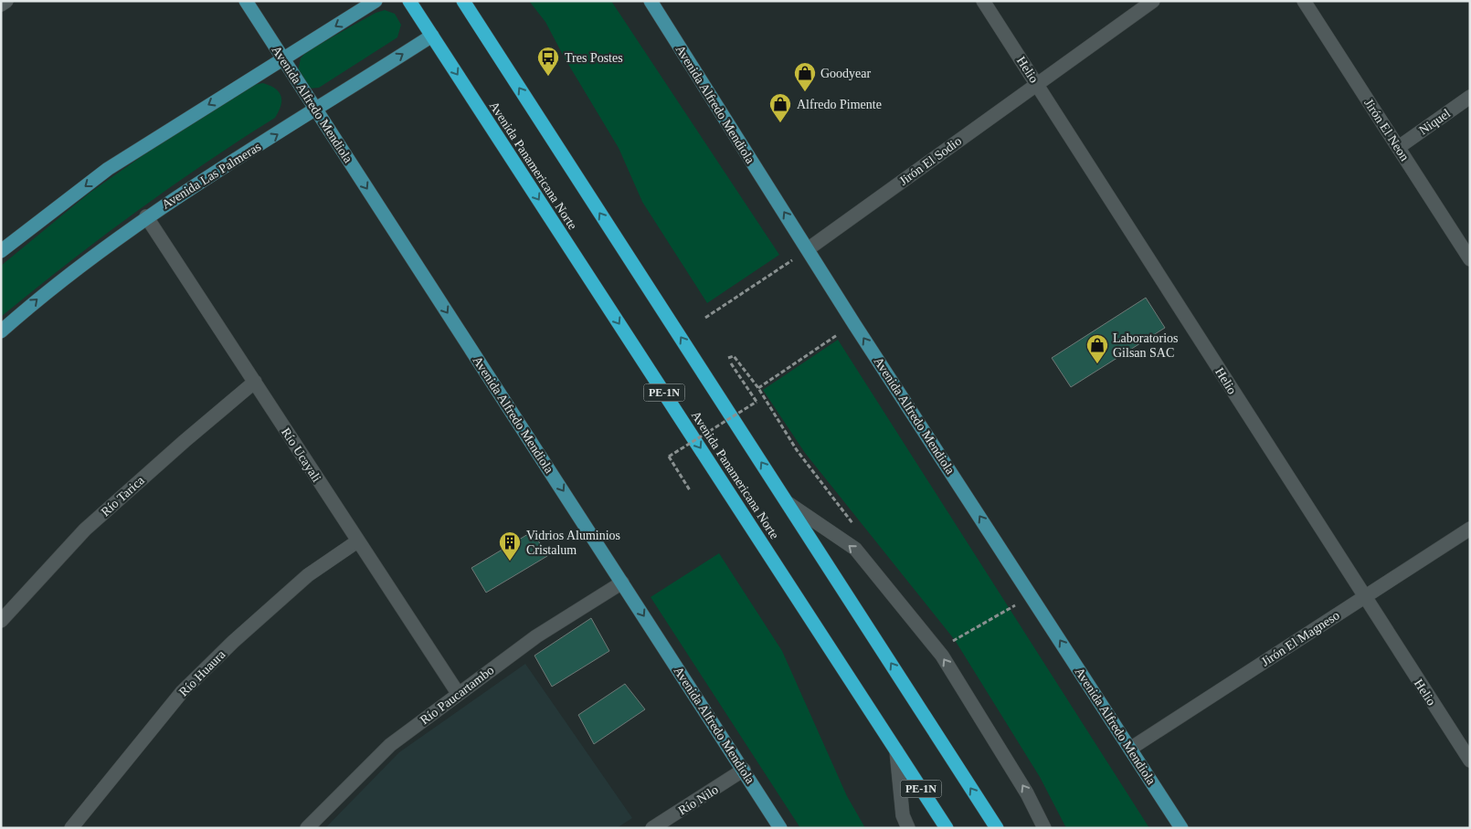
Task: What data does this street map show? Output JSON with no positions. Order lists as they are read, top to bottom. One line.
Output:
{"streets":{"highway":["Avenida Panamericana Norte","PE-1N"],"main road":["Avenida Alfredo Mendiola","Avenida Las Palmeras"],"street":["Helio","Niquel","Jirón El Neon","Jirón El Sodio","Río Ucayali","Río Tarica","Jirón El Magneso","Río Huaura","Río Paucartambo","Río Nilo"]},"crossings":[["Helio","Jirón El Sodio"],["Helio","Jirón El Magneso"],["Avenida Alfredo Mendiola","Jirón El Sodio"],["Avenida Alfredo Mendiola","Avenida Las Palmeras"],["Avenida Alfredo Mendiola","Jirón El Magneso"],["Avenida Alfredo Mendiola","Río Paucartambo"],["Avenida Alfredo Mendiola","Río Nilo"],["Niquel","Jirón El Neon"],["Avenida Panamericana Norte","Avenida Las Palmeras"],["Avenida Las Palmeras","Río Ucayali"],["Río Ucayali","Río Tarica"],["Río Ucayali","Río Huaura"],["Río Ucayali","Río Paucartambo"]],"places":{"bus stop":["Tres Postes"],"shop":["Goodyear","Alfredo Pimente","Laboratorios Gilsan SAC"],"building":["Vidrios Aluminios Cristalum"]}}
